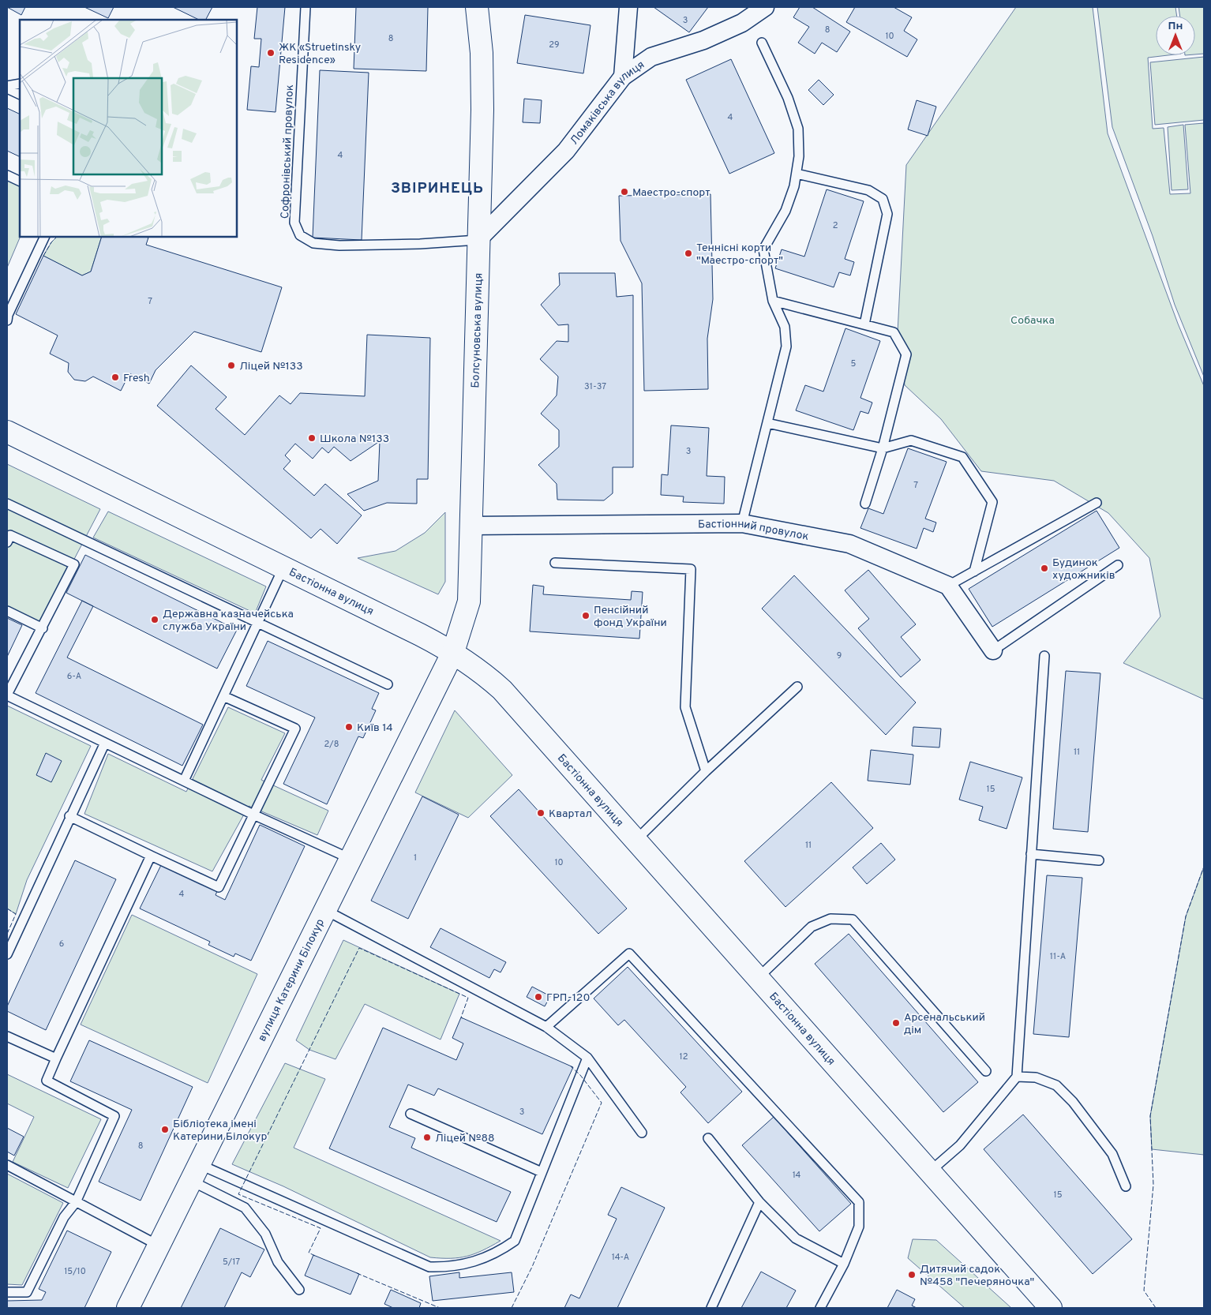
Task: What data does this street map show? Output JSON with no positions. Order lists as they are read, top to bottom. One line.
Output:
{"streets":{"street":["Ломаківська вулиця","Болсуновська вулиця","Бастіонний провулок","Бастіонна вулиця","вулиця Катерини Білокур"],"lane":["Софронівський провулок"]},"crossings":[["Ломаківська вулиця","Софронівський провулок"],["Ломаківська вулиця","Болсуновська вулиця"],["Софронівський провулок","Болсуновська вулиця"],["Болсуновська вулиця","Бастіонний провулок"],["Болсуновська вулиця","Бастіонна вулиця"],["Болсуновська вулиця","вулиця Катерини Білокур"],["Бастіонна вулиця","вулиця Катерини Білокур"]],"districts":["ЗВІРИНЕЦЬ"],"parks":["Собачка"],"places":["ЖК «Struetinsky Residence»","Маестро-спорт","Теннісні корти \"Маестро-спорт\"","Ліцей №133","Fresh","Школа №133","Будинок художників","Пенсійний фонд України","Державна казначейська служба України","Київ 14","Квартал","ГРП-120","Арсенальський дім","Бібліотека імені Катерини Білокур","Ліцей №88","Дитячий садок №458 \"Печеряночка\""],"house_numbers":["3","8","10","8","29","4","4","2","7","5","31-37","3","7","9","6-А","2/8","11","15","11","1","10","4","6","11-А","12","3","8","14","15","14-А","5/17","15/10"],"north":"top"}
